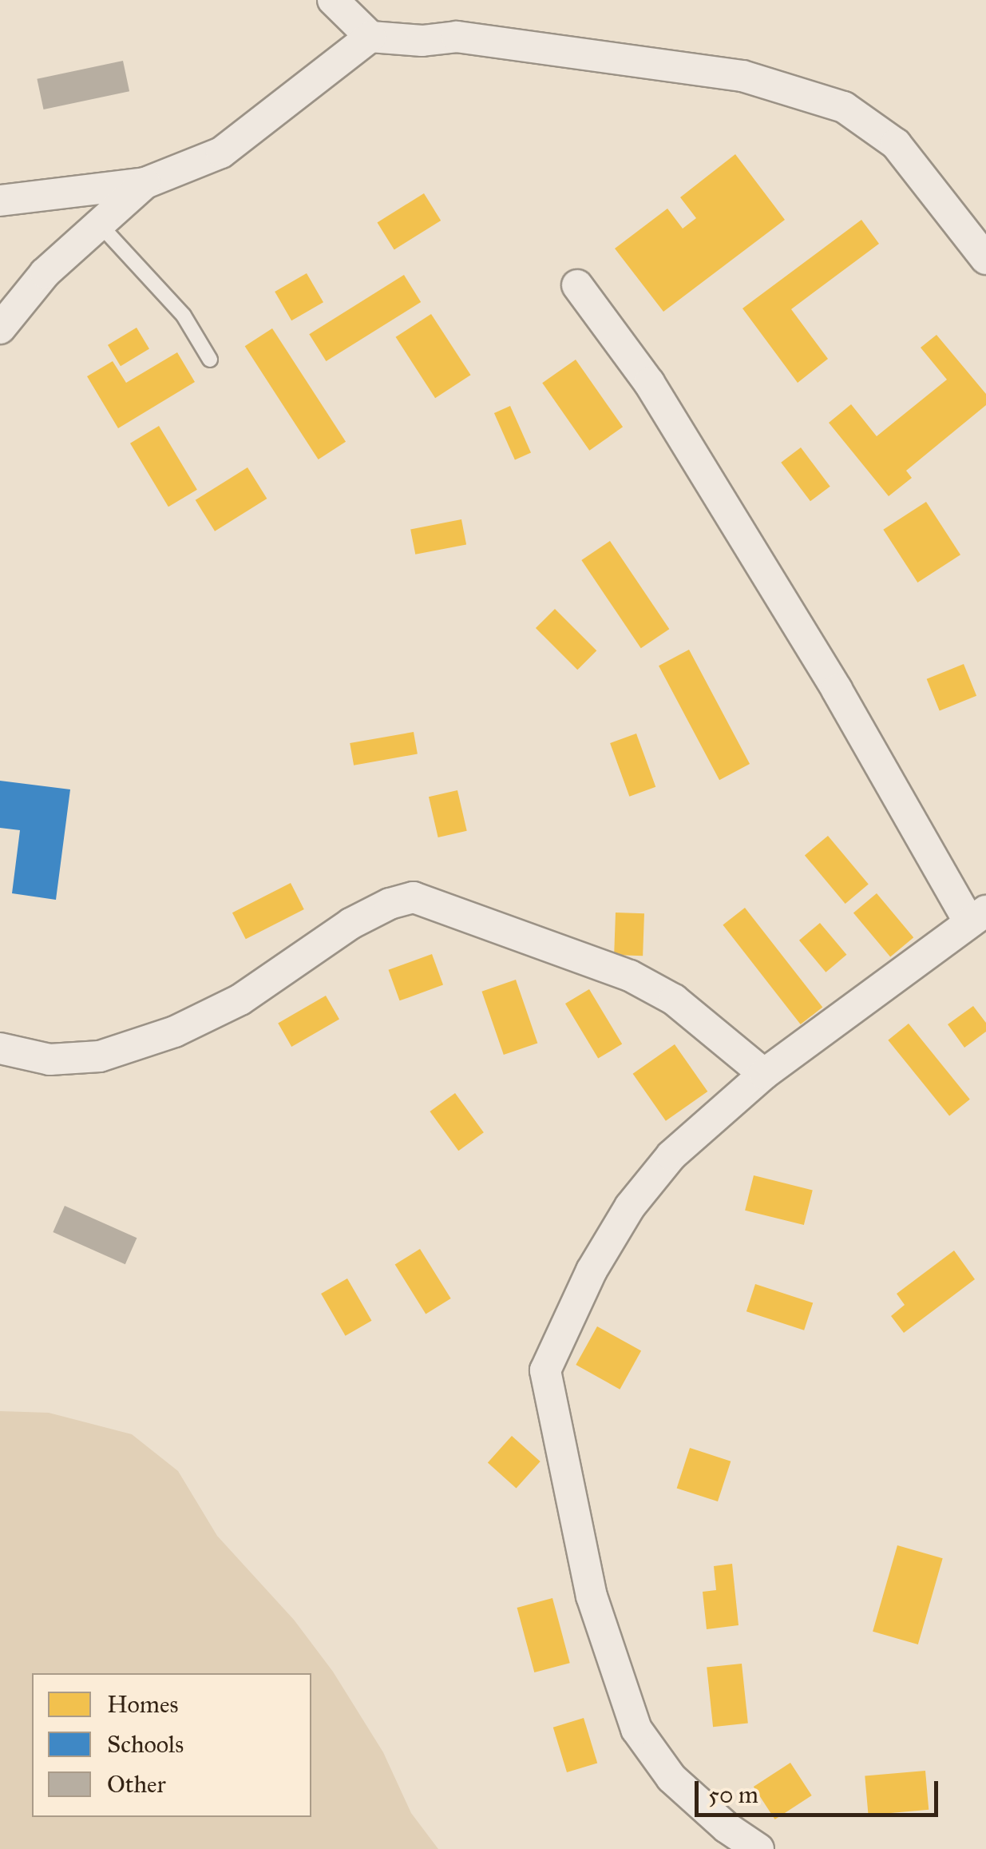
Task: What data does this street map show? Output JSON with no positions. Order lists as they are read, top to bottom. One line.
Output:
{"legend":["Homes","Schools","Other"],"scale_bar":"50 m"}
